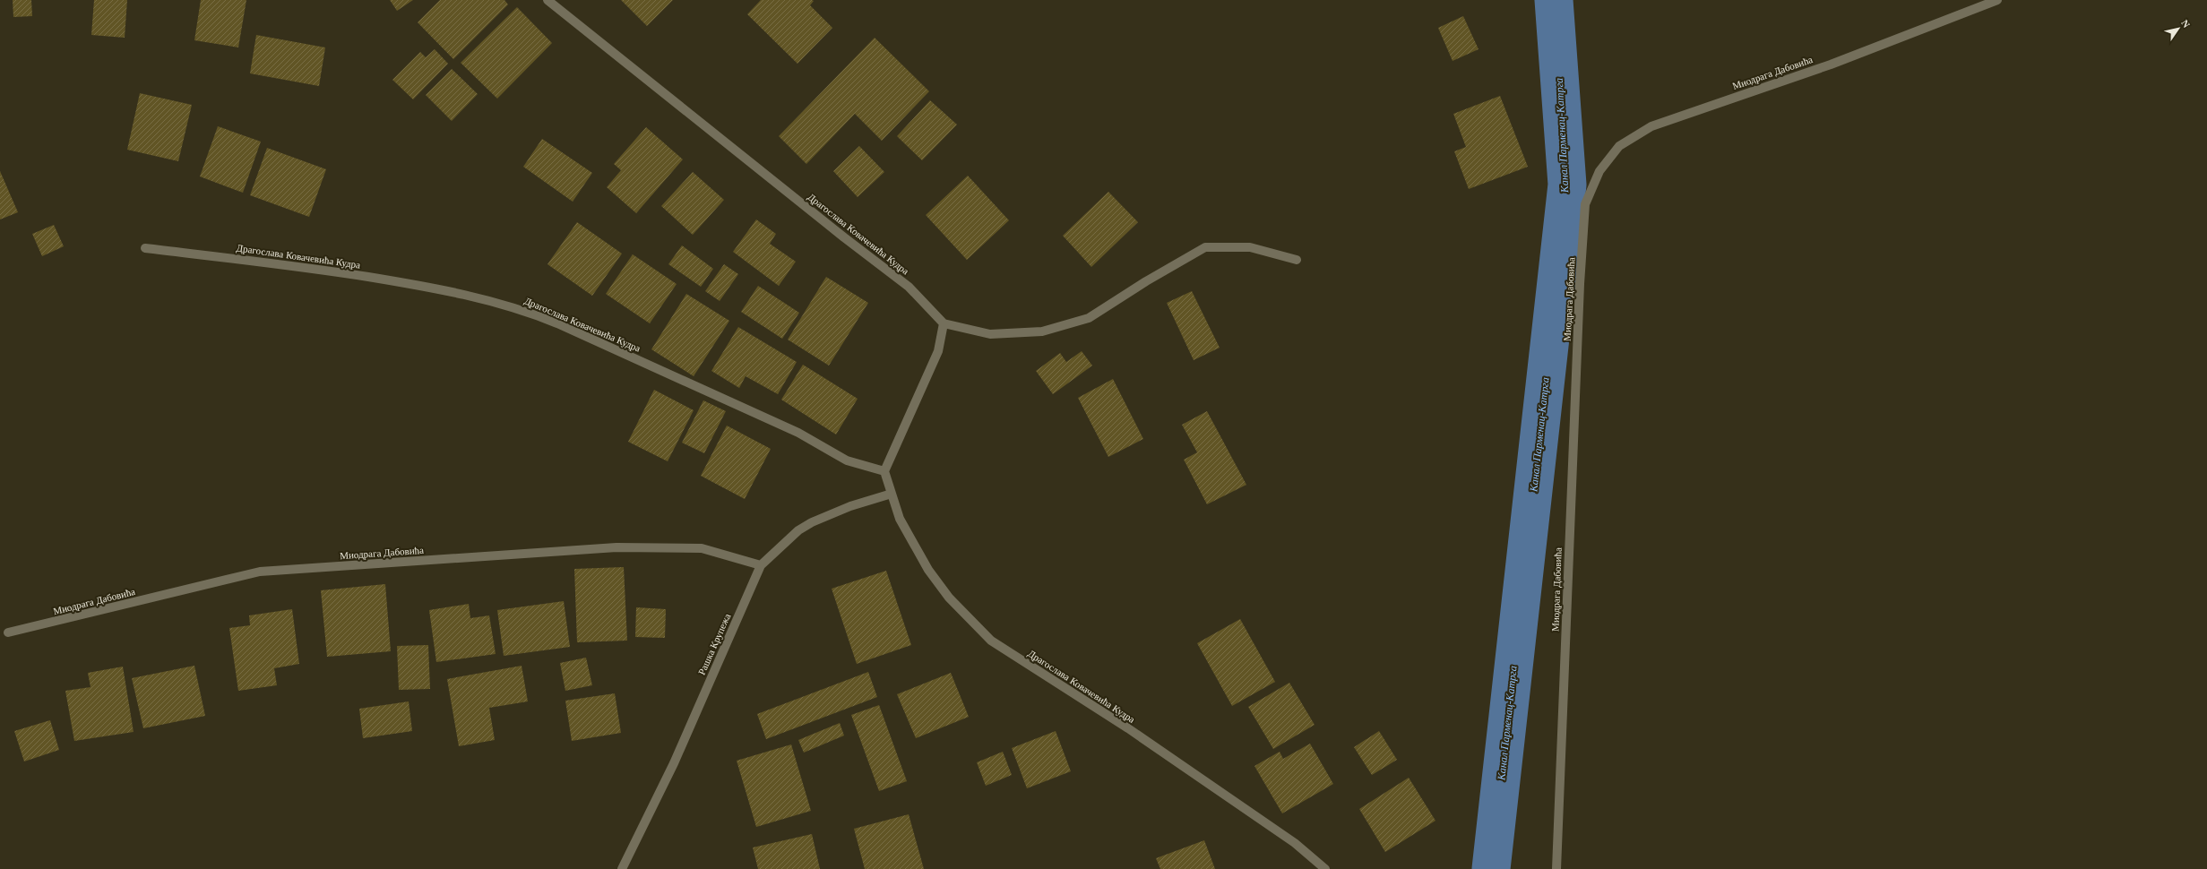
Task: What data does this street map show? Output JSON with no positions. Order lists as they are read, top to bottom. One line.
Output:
{"streets":{"street":["Миодрага Дабовића","Драгослава Ковачевића Кудра","Рашка Крупежа"]},"crossings":[["Миодрага Дабовића","Рашка Крупежа"],["Драгослава Ковачевића Кудра","Рашка Крупежа"]],"water":["Канал Парменац-Катрга"],"north":"top right"}
